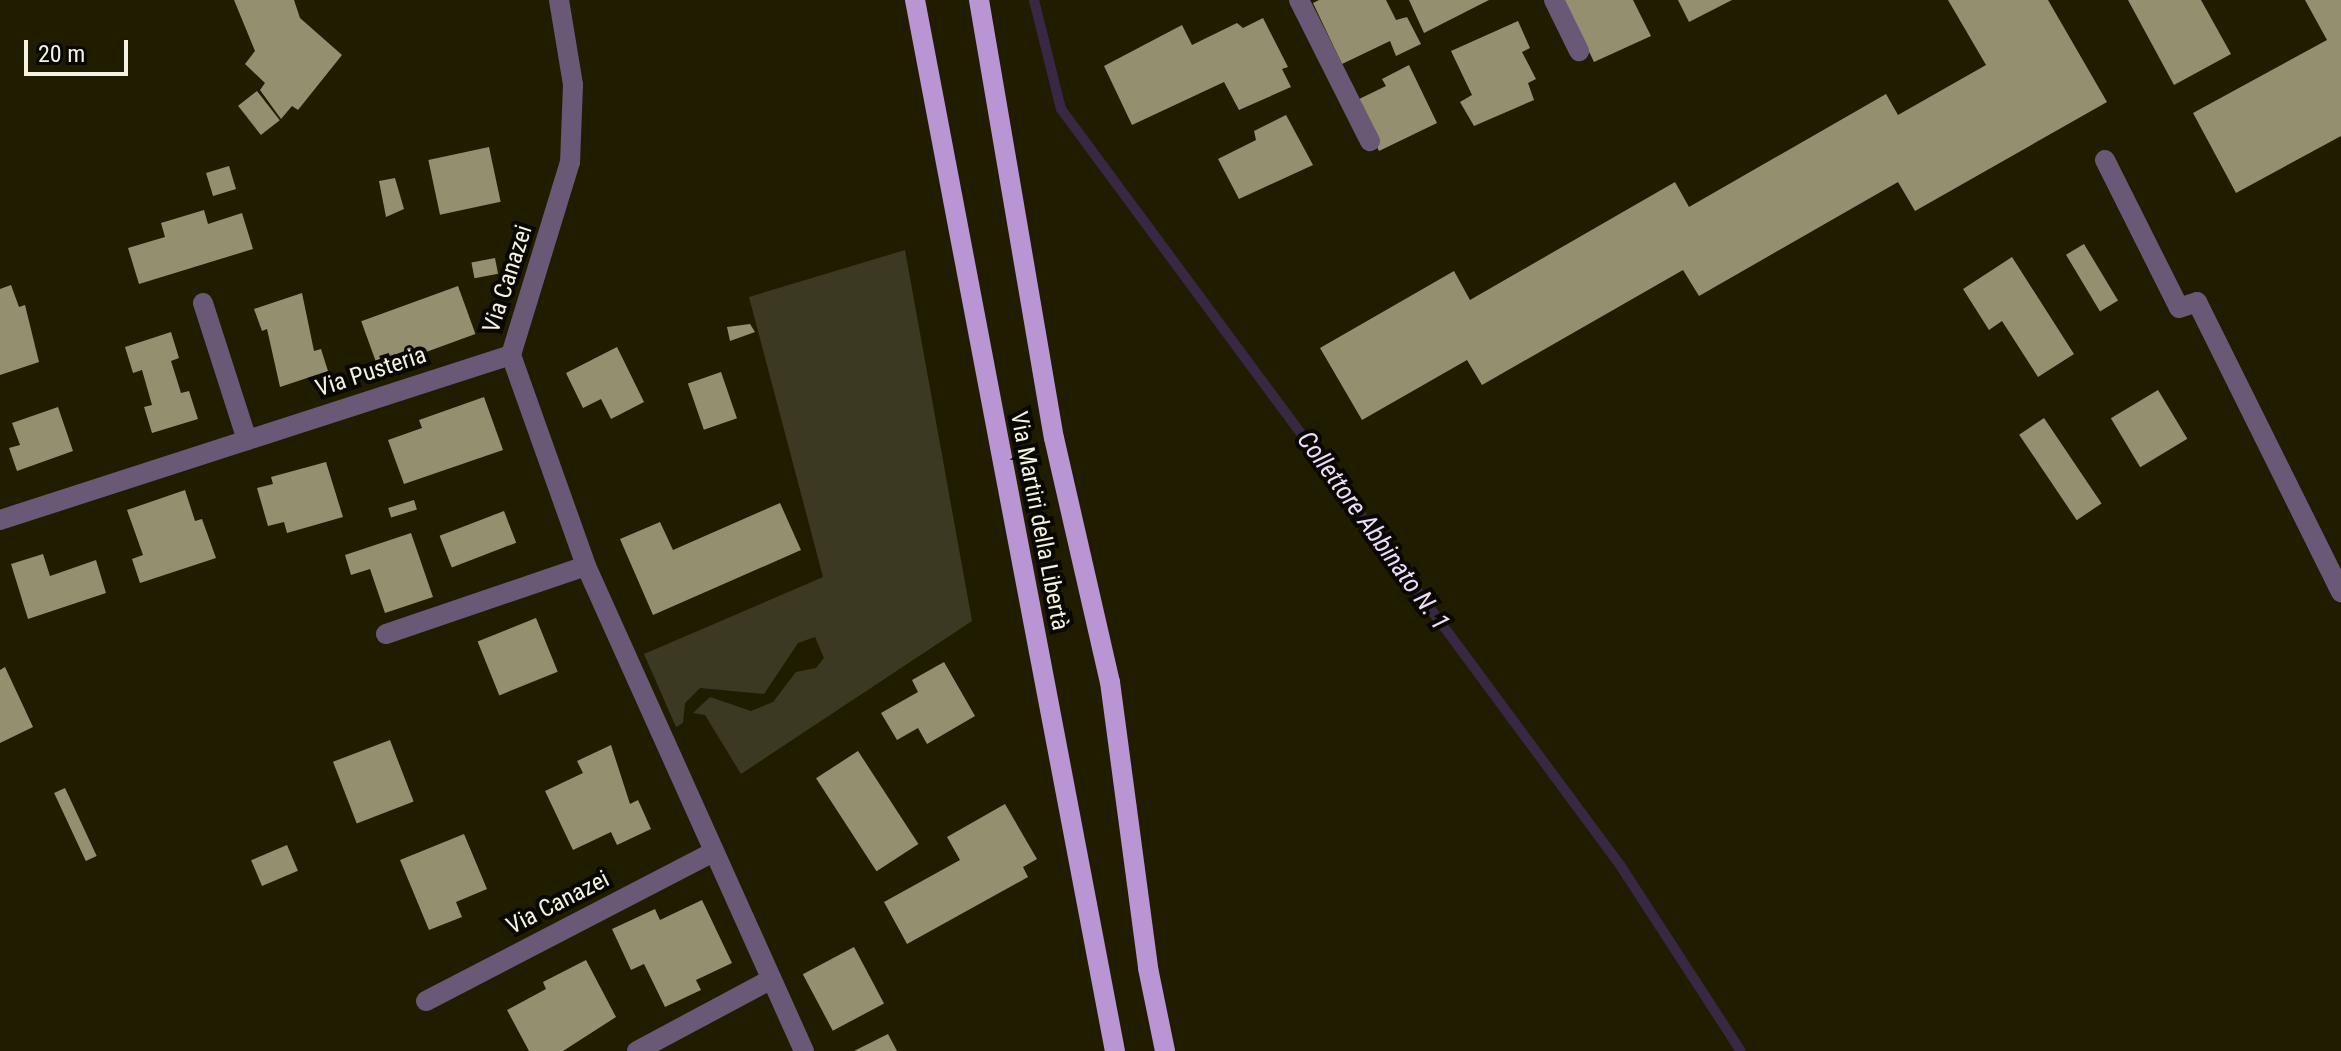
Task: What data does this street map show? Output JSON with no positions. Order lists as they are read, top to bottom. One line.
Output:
{"streets":{"main road":["Via Martiri della Libertà"],"street":["Via Canazei","Via Pusteria"]},"crossings":[["Via Canazei","Via Pusteria"]],"water":["Collettore Abbinato N. 1"],"scale_bar":"20 m"}
